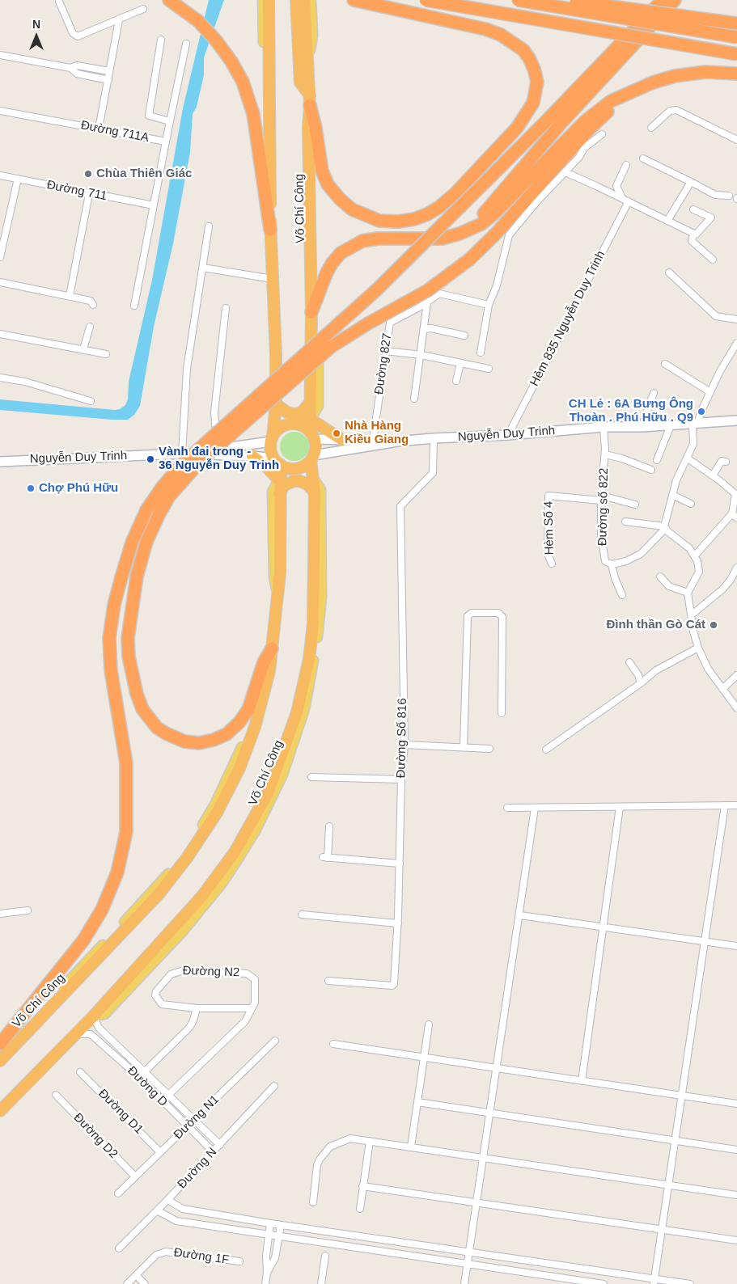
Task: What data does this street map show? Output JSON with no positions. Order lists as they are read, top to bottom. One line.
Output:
{"streets":{"highway":["Võ Chí Công"],"main road":["Nguyễn Duy Trinh"],"street":["Đường 711A","Đường 711","Hẻm 835 Nguyễn Duy Trinh","Đường 827","Đường số 822","Hèm Số 4","Đường Số 816","Đường N2","Đường D","Đường D1","Đường N1","Đường D2","Đường N","Đường 1F"]},"crossings":[["Đường 711A","Đường 711"],["Võ Chí Công","Nguyễn Duy Trinh"],["Võ Chí Công","Đường D"],["Hẻm 835 Nguyễn Duy Trinh","Nguyễn Duy Trinh"],["Đường 827","Nguyễn Duy Trinh"],["Nguyễn Duy Trinh","Đường số 822"],["Nguyễn Duy Trinh","Đường Số 816"],["Đường số 822","Hèm Số 4"],["Đường N2","Đường D"],["Đường D","Đường N1"],["Đường D","Đường N"],["Đường D1","Đường N1"],["Đường N1","Đường D2"]],"places":["Chùa Thiên Giác","CH Lẻ : 6A Bưng Ông Thoàn . Phú Hữu . Q9","Nhà Hàng Kiều Giang","Vành đai trong - 36 Nguyễn Duy Trinh","Chợ Phú Hữu","Đình thần Gò Cát"],"north":"top"}
